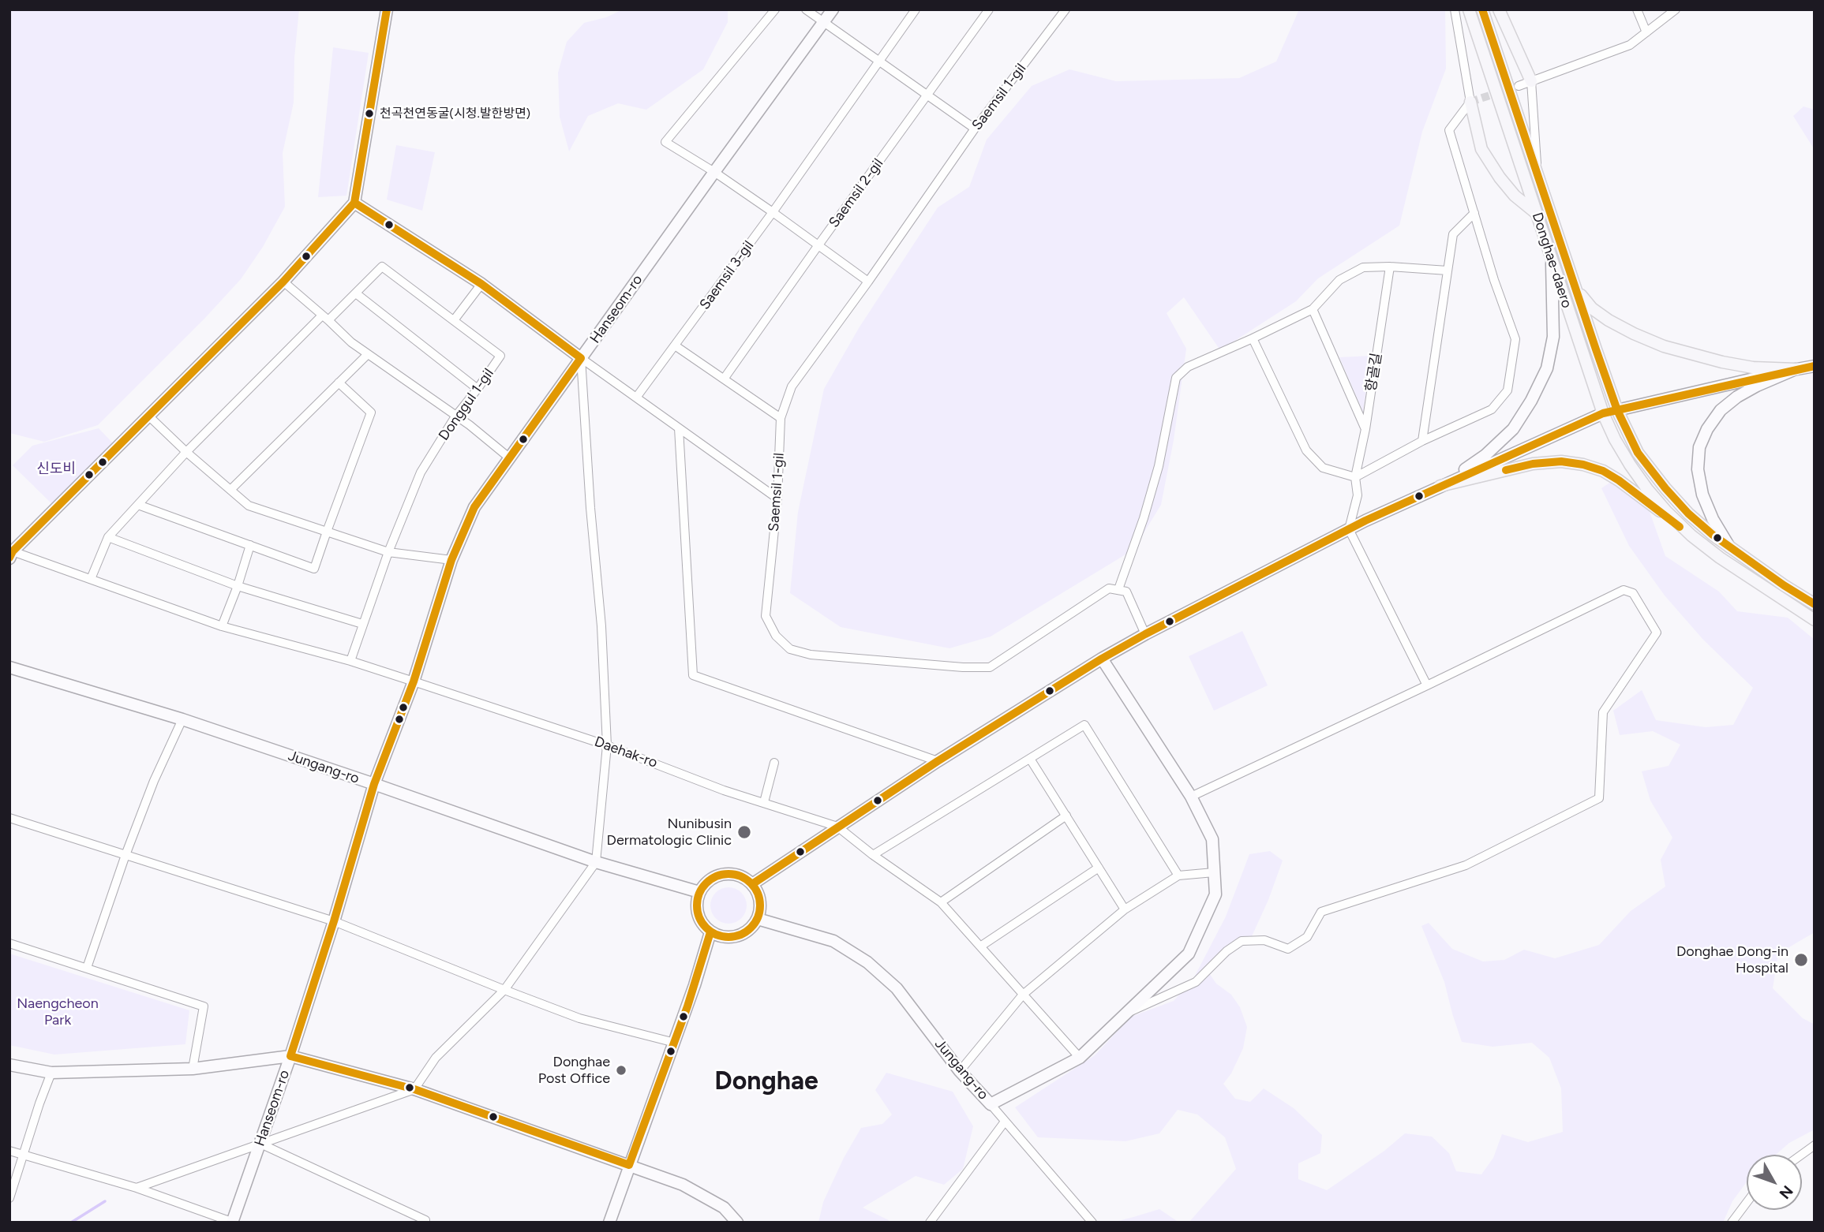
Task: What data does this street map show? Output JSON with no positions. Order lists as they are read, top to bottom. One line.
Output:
{"streets":{"main road":["Donghae-daero"],"street":["Saemsil 1-gil","Saemsil 2-gil","Saemsil 3-gil","Hanseom-ro","항골길","Donggul 1-gil","Daehak-ro","Jungang-ro"]},"crossings":[["Hanseom-ro","Daehak-ro"],["Hanseom-ro","Jungang-ro"],["Donggul 1-gil","Daehak-ro"],["Daehak-ro","Jungang-ro"]],"districts":["Donghae"],"parks":["신도비","Naengcheon Park"],"places":["천곡천연동굴(시청.발한방면)","Nunibusin Dermatologic Clinic","Donghae Dong-in Hospital","Donghae Post Office"],"north":"bottom right"}
